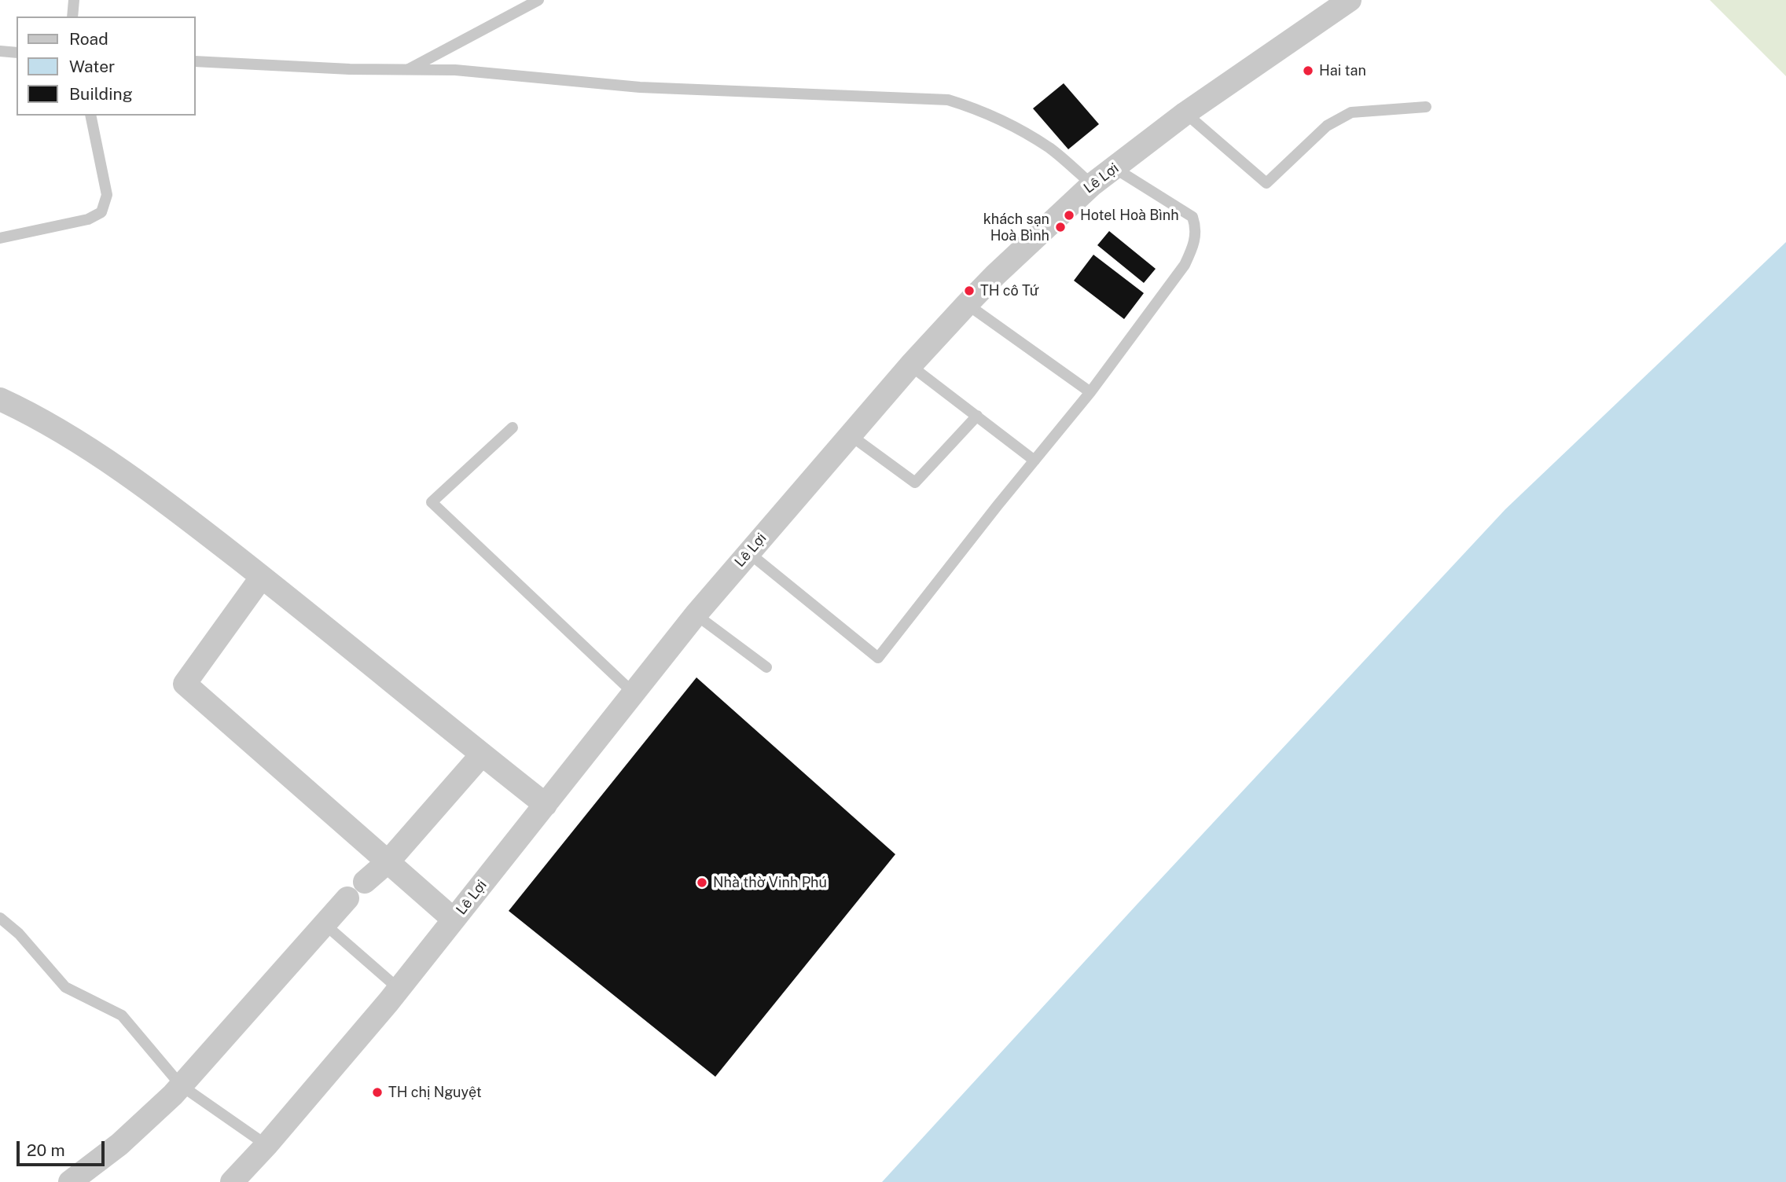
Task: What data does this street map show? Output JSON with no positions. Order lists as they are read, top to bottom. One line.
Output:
{"streets":{"street":["Lê Lợi"]},"places":["Hai tan","Hotel Hoà Bình","khách sạn Hoà Bình","TH cô Tứ","Nhà thờ Vinh Phú","TH chị Nguyệt"],"legend":["Road","Water","Building"],"scale_bar":"20 m"}
